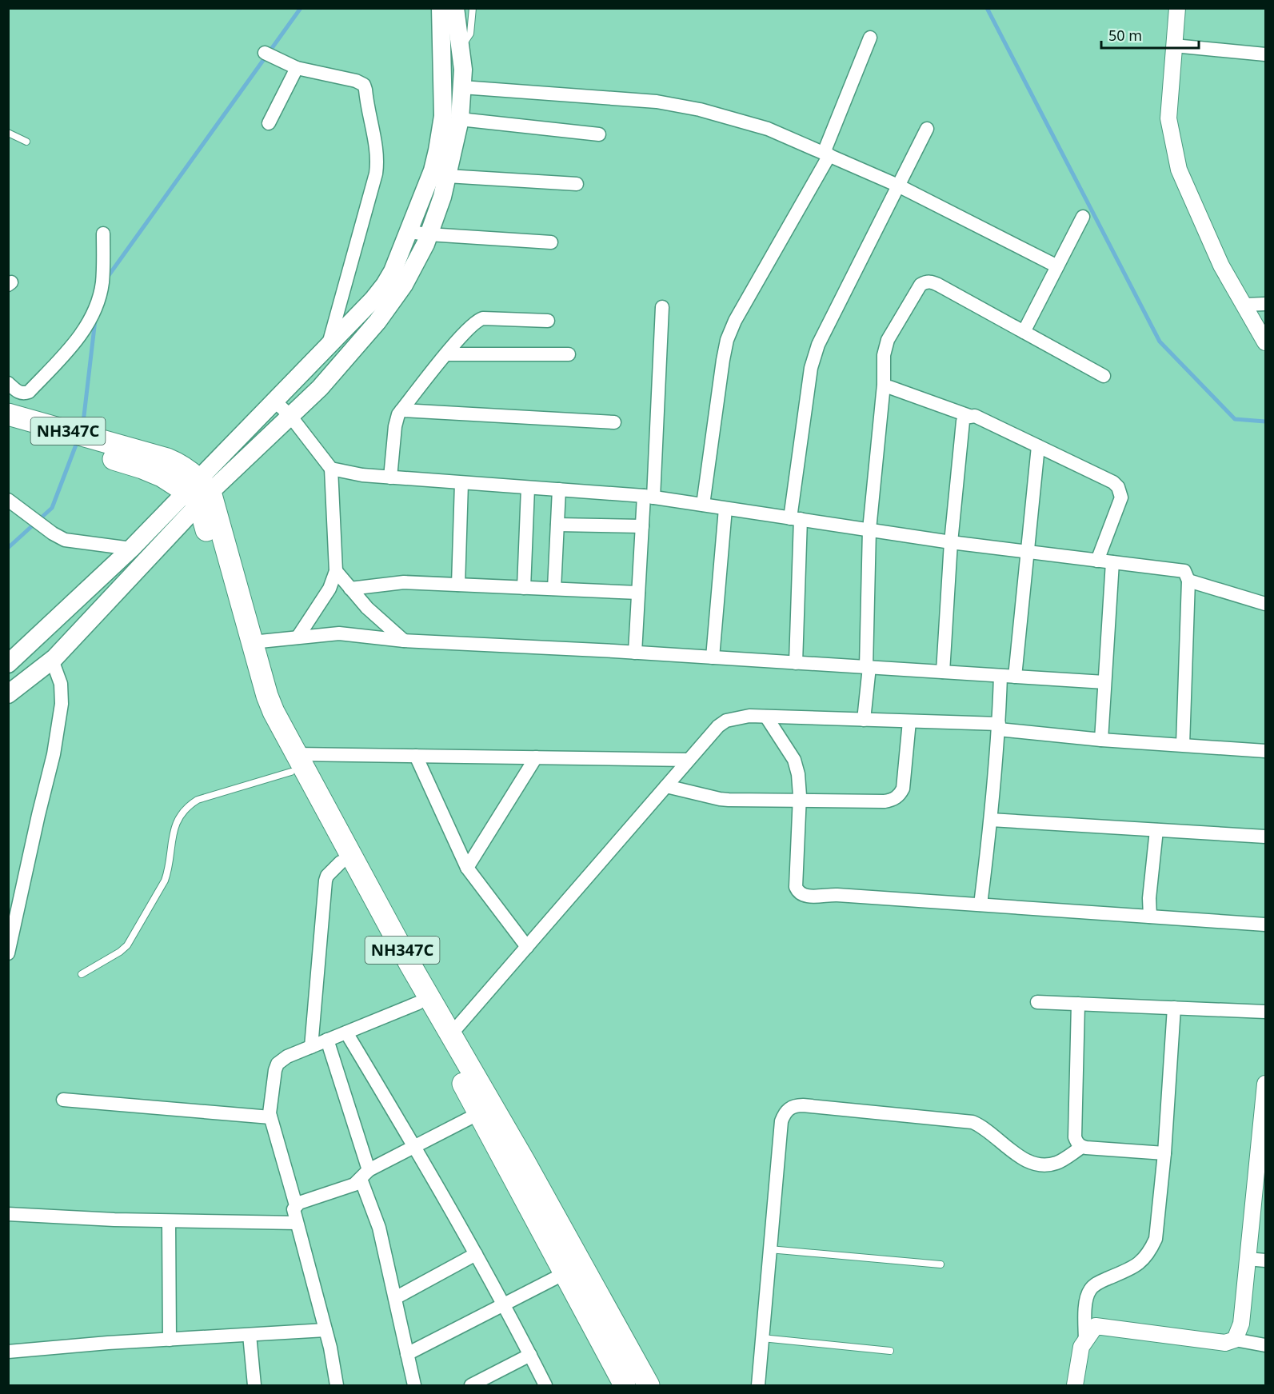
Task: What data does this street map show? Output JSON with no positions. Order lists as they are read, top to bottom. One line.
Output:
{"streets":{"highway":["NH347C"]},"scale_bar":"50 m"}
